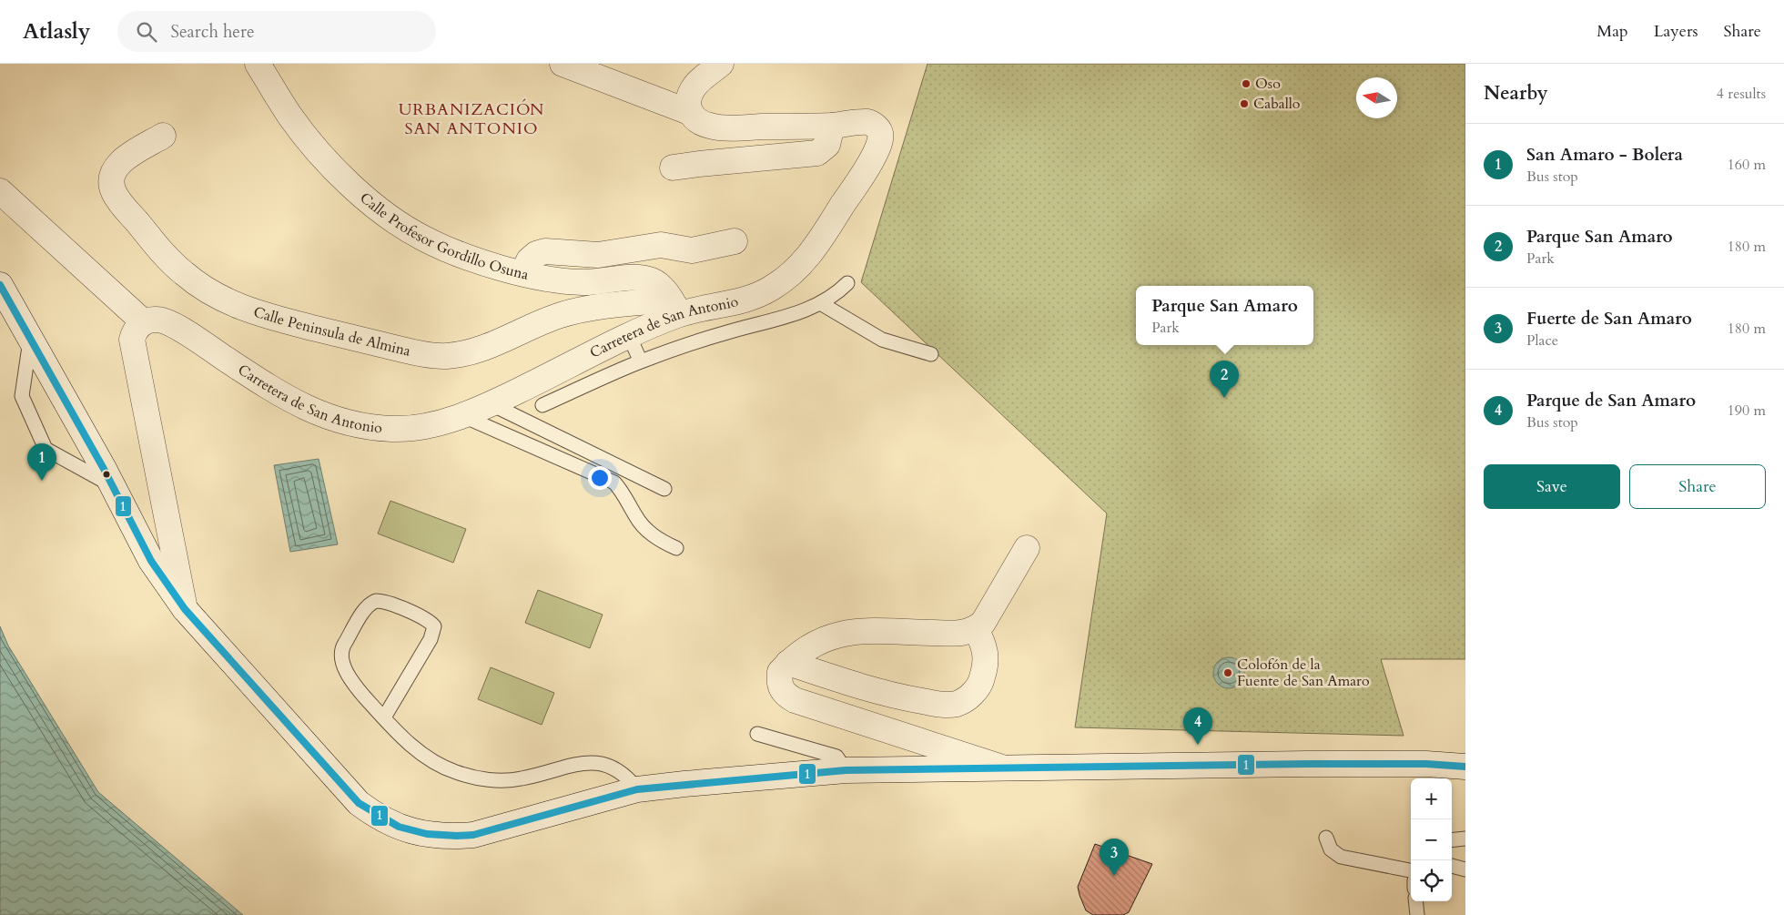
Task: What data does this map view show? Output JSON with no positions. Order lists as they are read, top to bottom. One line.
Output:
{"streets":{"street":["Calle Profesor Gordillo Osuna","Carretera de San Antonio","Calle Peninsula de Almina"]},"crossings":[["Calle Profesor Gordillo Osuna","Carretera de San Antonio"],["Calle Profesor Gordillo Osuna","Calle Peninsula de Almina"],["Carretera de San Antonio","Calle Peninsula de Almina"]],"districts":["URBANIZACIÓN SAN ANTONIO"],"places":["Oso","Caballo","Colofón de la Fuente de San Amaro"],"lines":["transit line 1"],"north":"left","page":{"header":"Atlasly","search":"Search here","nav":["Map","Layers","Share"],"heading":["Nearby","4 results"],"list":[{"mark":"1","name":"San Amaro - Bolera","note":"Bus stop","value":"160 m"},{"mark":"2","name":"Parque San Amaro","note":"Park","value":"180 m"},{"mark":"3","name":"Fuerte de San Amaro","note":"Place","value":"180 m"},{"mark":"4","name":"Parque de San Amaro","note":"Bus stop","value":"190 m"}],"popup":["Parque San Amaro","Park"],"pins":["2","1","4","3"],"buttons":["Save","Share"],"map_buttons":["+","−"]}}
